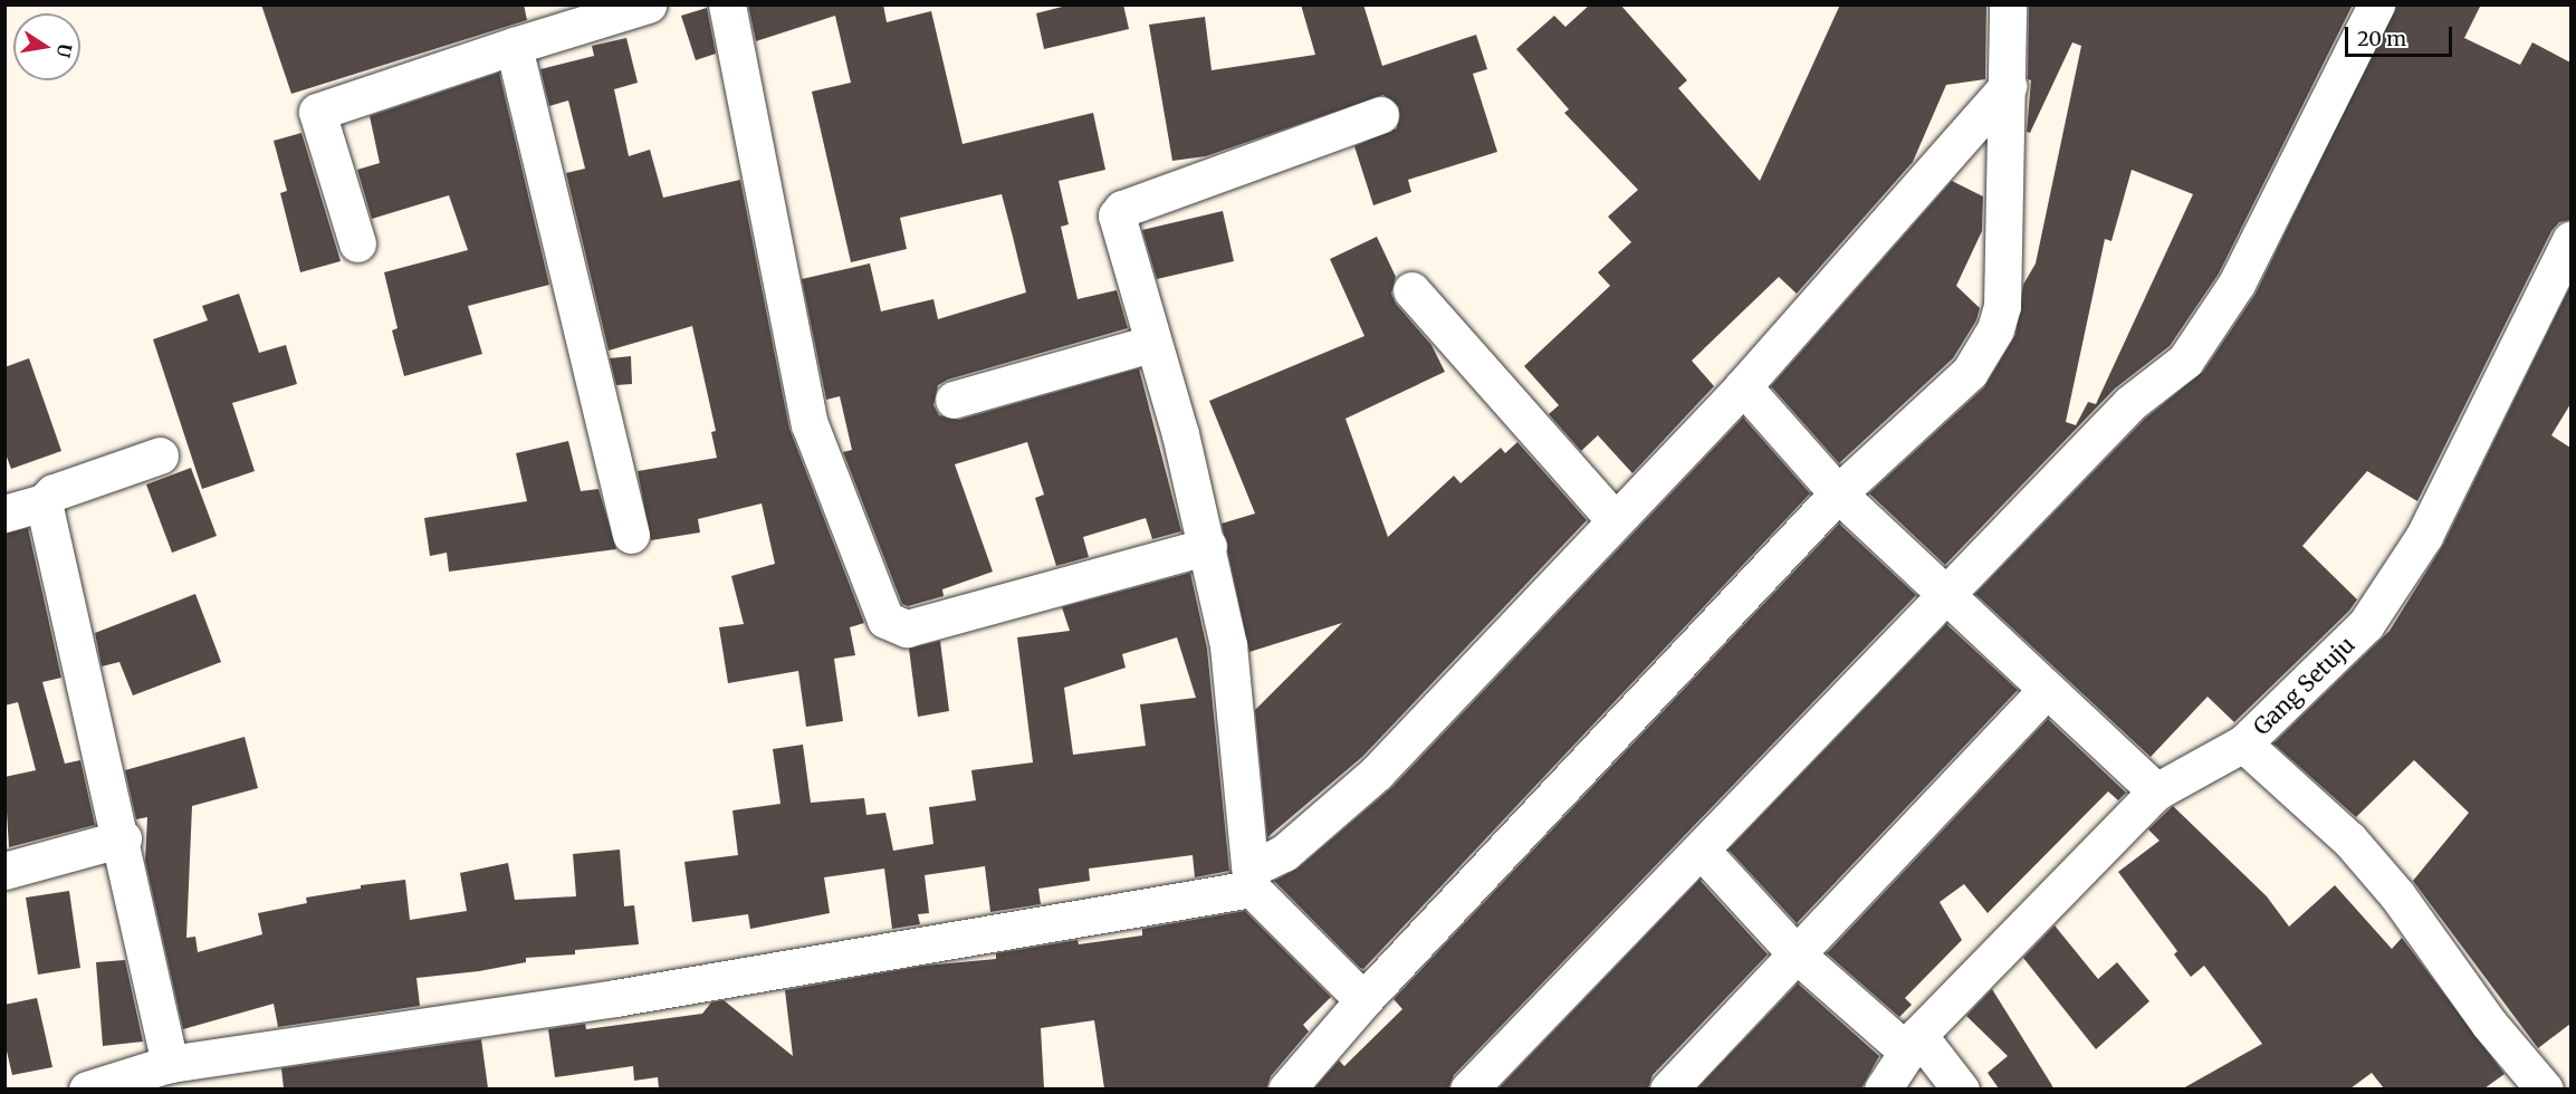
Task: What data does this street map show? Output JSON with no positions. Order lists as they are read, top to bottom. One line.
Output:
{"streets":{"street":["Gang Setuju"]},"scale_bar":"20 m","north":"right"}
